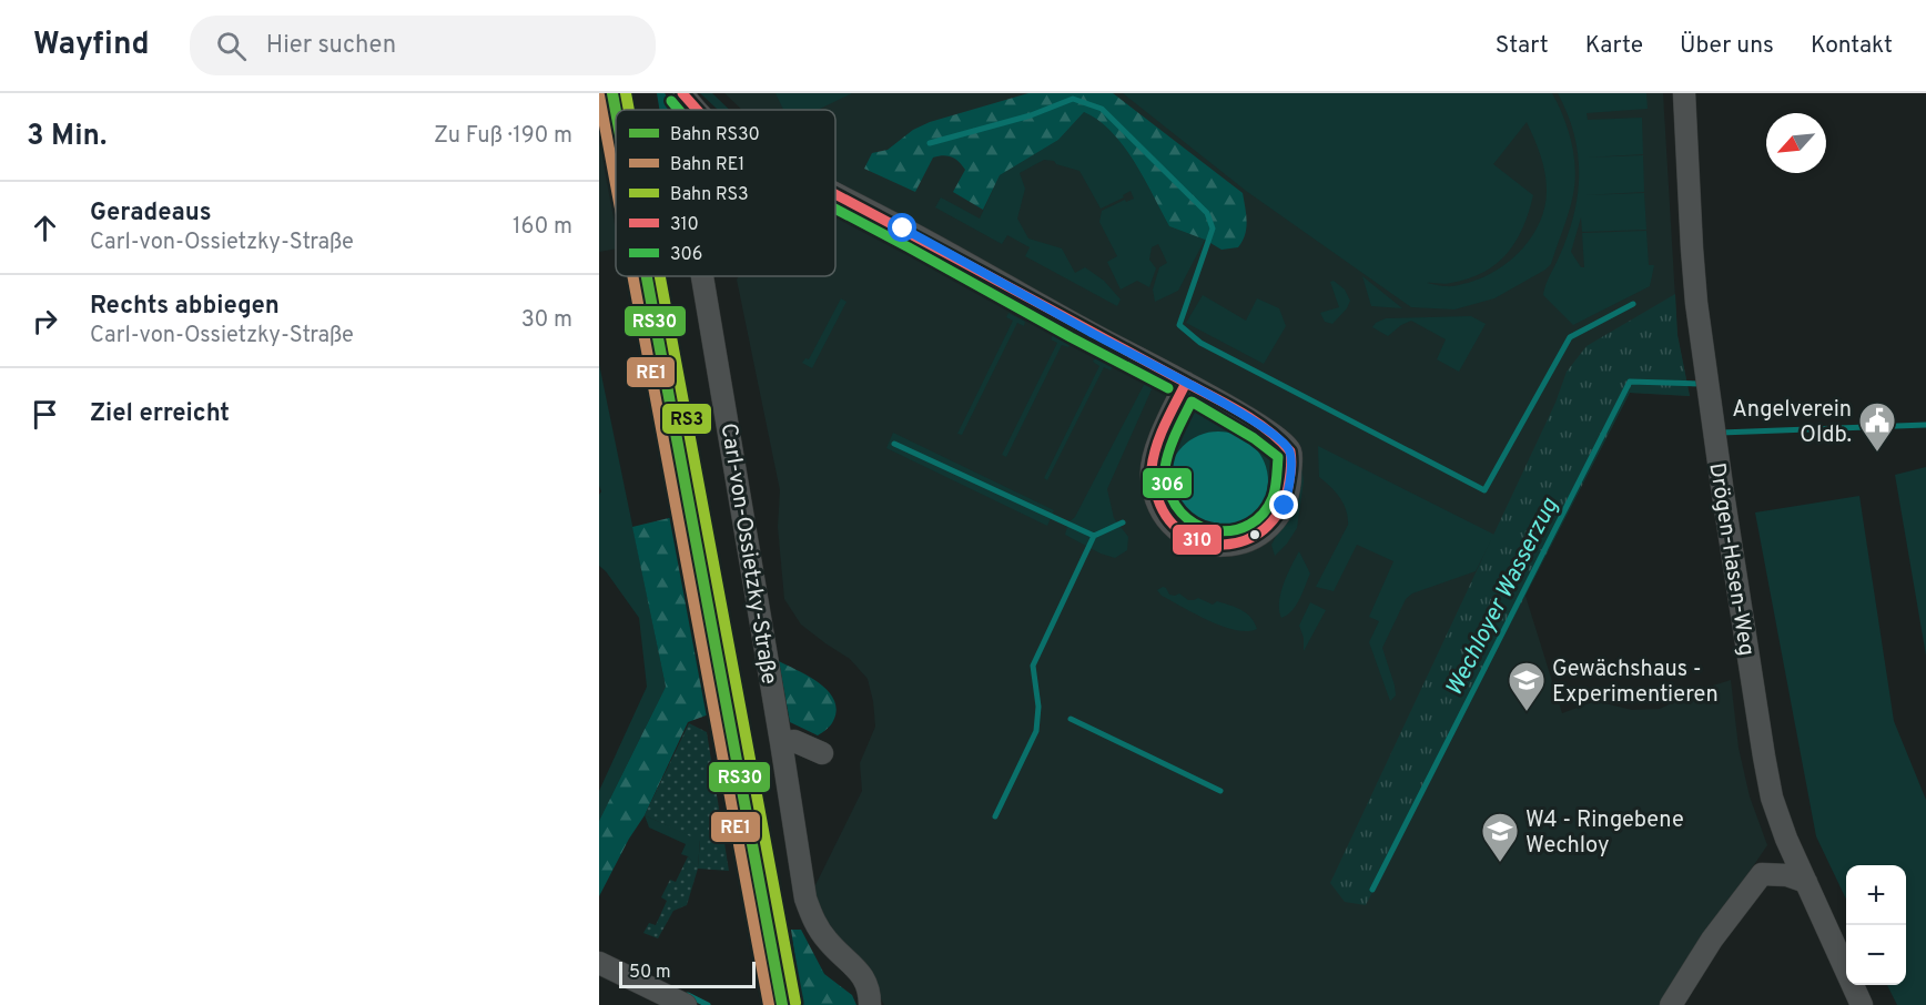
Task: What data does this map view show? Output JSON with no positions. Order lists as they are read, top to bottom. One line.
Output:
{"streets":{"street":["Carl-von-Ossietzky-Straße","Drögen-Hasen-Weg"]},"water":["Wechloyer Wasserzug"],"places":{"public building":["Angelverein Oldb."],"school or university":["Gewächshaus - Experimentieren","W4 - Ringebene Wechloy"]},"lines":["rail line RS30","rail line RS3","transit line 310","rail line RE1","transit line 306"],"legend":["Bahn RS30","Bahn RE1","Bahn RS3","310","306"],"scale_bar":"50 m","north":"bottom left","page":{"header":"Wayfind","search":"Hier suchen","nav":["Start","Karte","Über uns","Kontakt"],"heading":["3 Min.","Zu Fuß · 190 m"],"list":[["Geradeaus","Carl-von-Ossietzky-Straße","160 m"],["Rechts abbiegen","Carl-von-Ossietzky-Straße","30 m"],"Ziel erreicht"],"map_buttons":["+","−"],"scale":"50 m"}}
